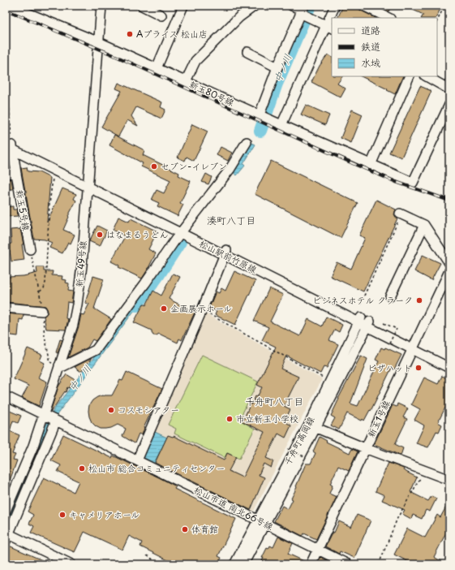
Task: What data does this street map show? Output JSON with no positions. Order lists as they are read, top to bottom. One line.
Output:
{"streets":{"street":["新玉80号線","新玉5号線","松山駅前竹原線","新玉49号線","新玉1号線","千舟町高岡線","松山市道 南北66号線"]},"crossings":[["新玉80号線","新玉49号線"],["新玉5号線","松山駅前竹原線"],["松山駅前竹原線","新玉49号線"],["松山駅前竹原線","新玉1号線"],["松山駅前竹原線","千舟町高岡線"],["新玉49号線","松山市道 南北66号線"],["新玉1号線","松山市道 南北66号線"],["千舟町高岡線","松山市道 南北66号線"]],"districts":["湊町八丁目","千舟町八丁目"],"water":["中ノ川"],"places":["Aプライス 松山店","セブン-イレブン","はなまるうどん","ビジネスホテル クラーク","企画展示ホール","ピザハット","コスモシアター","市立新玉小学校","松山市 総合コミュニティセンター","キャメリアホール","体育館"],"legend":["道路","鉄道","水域"]}
